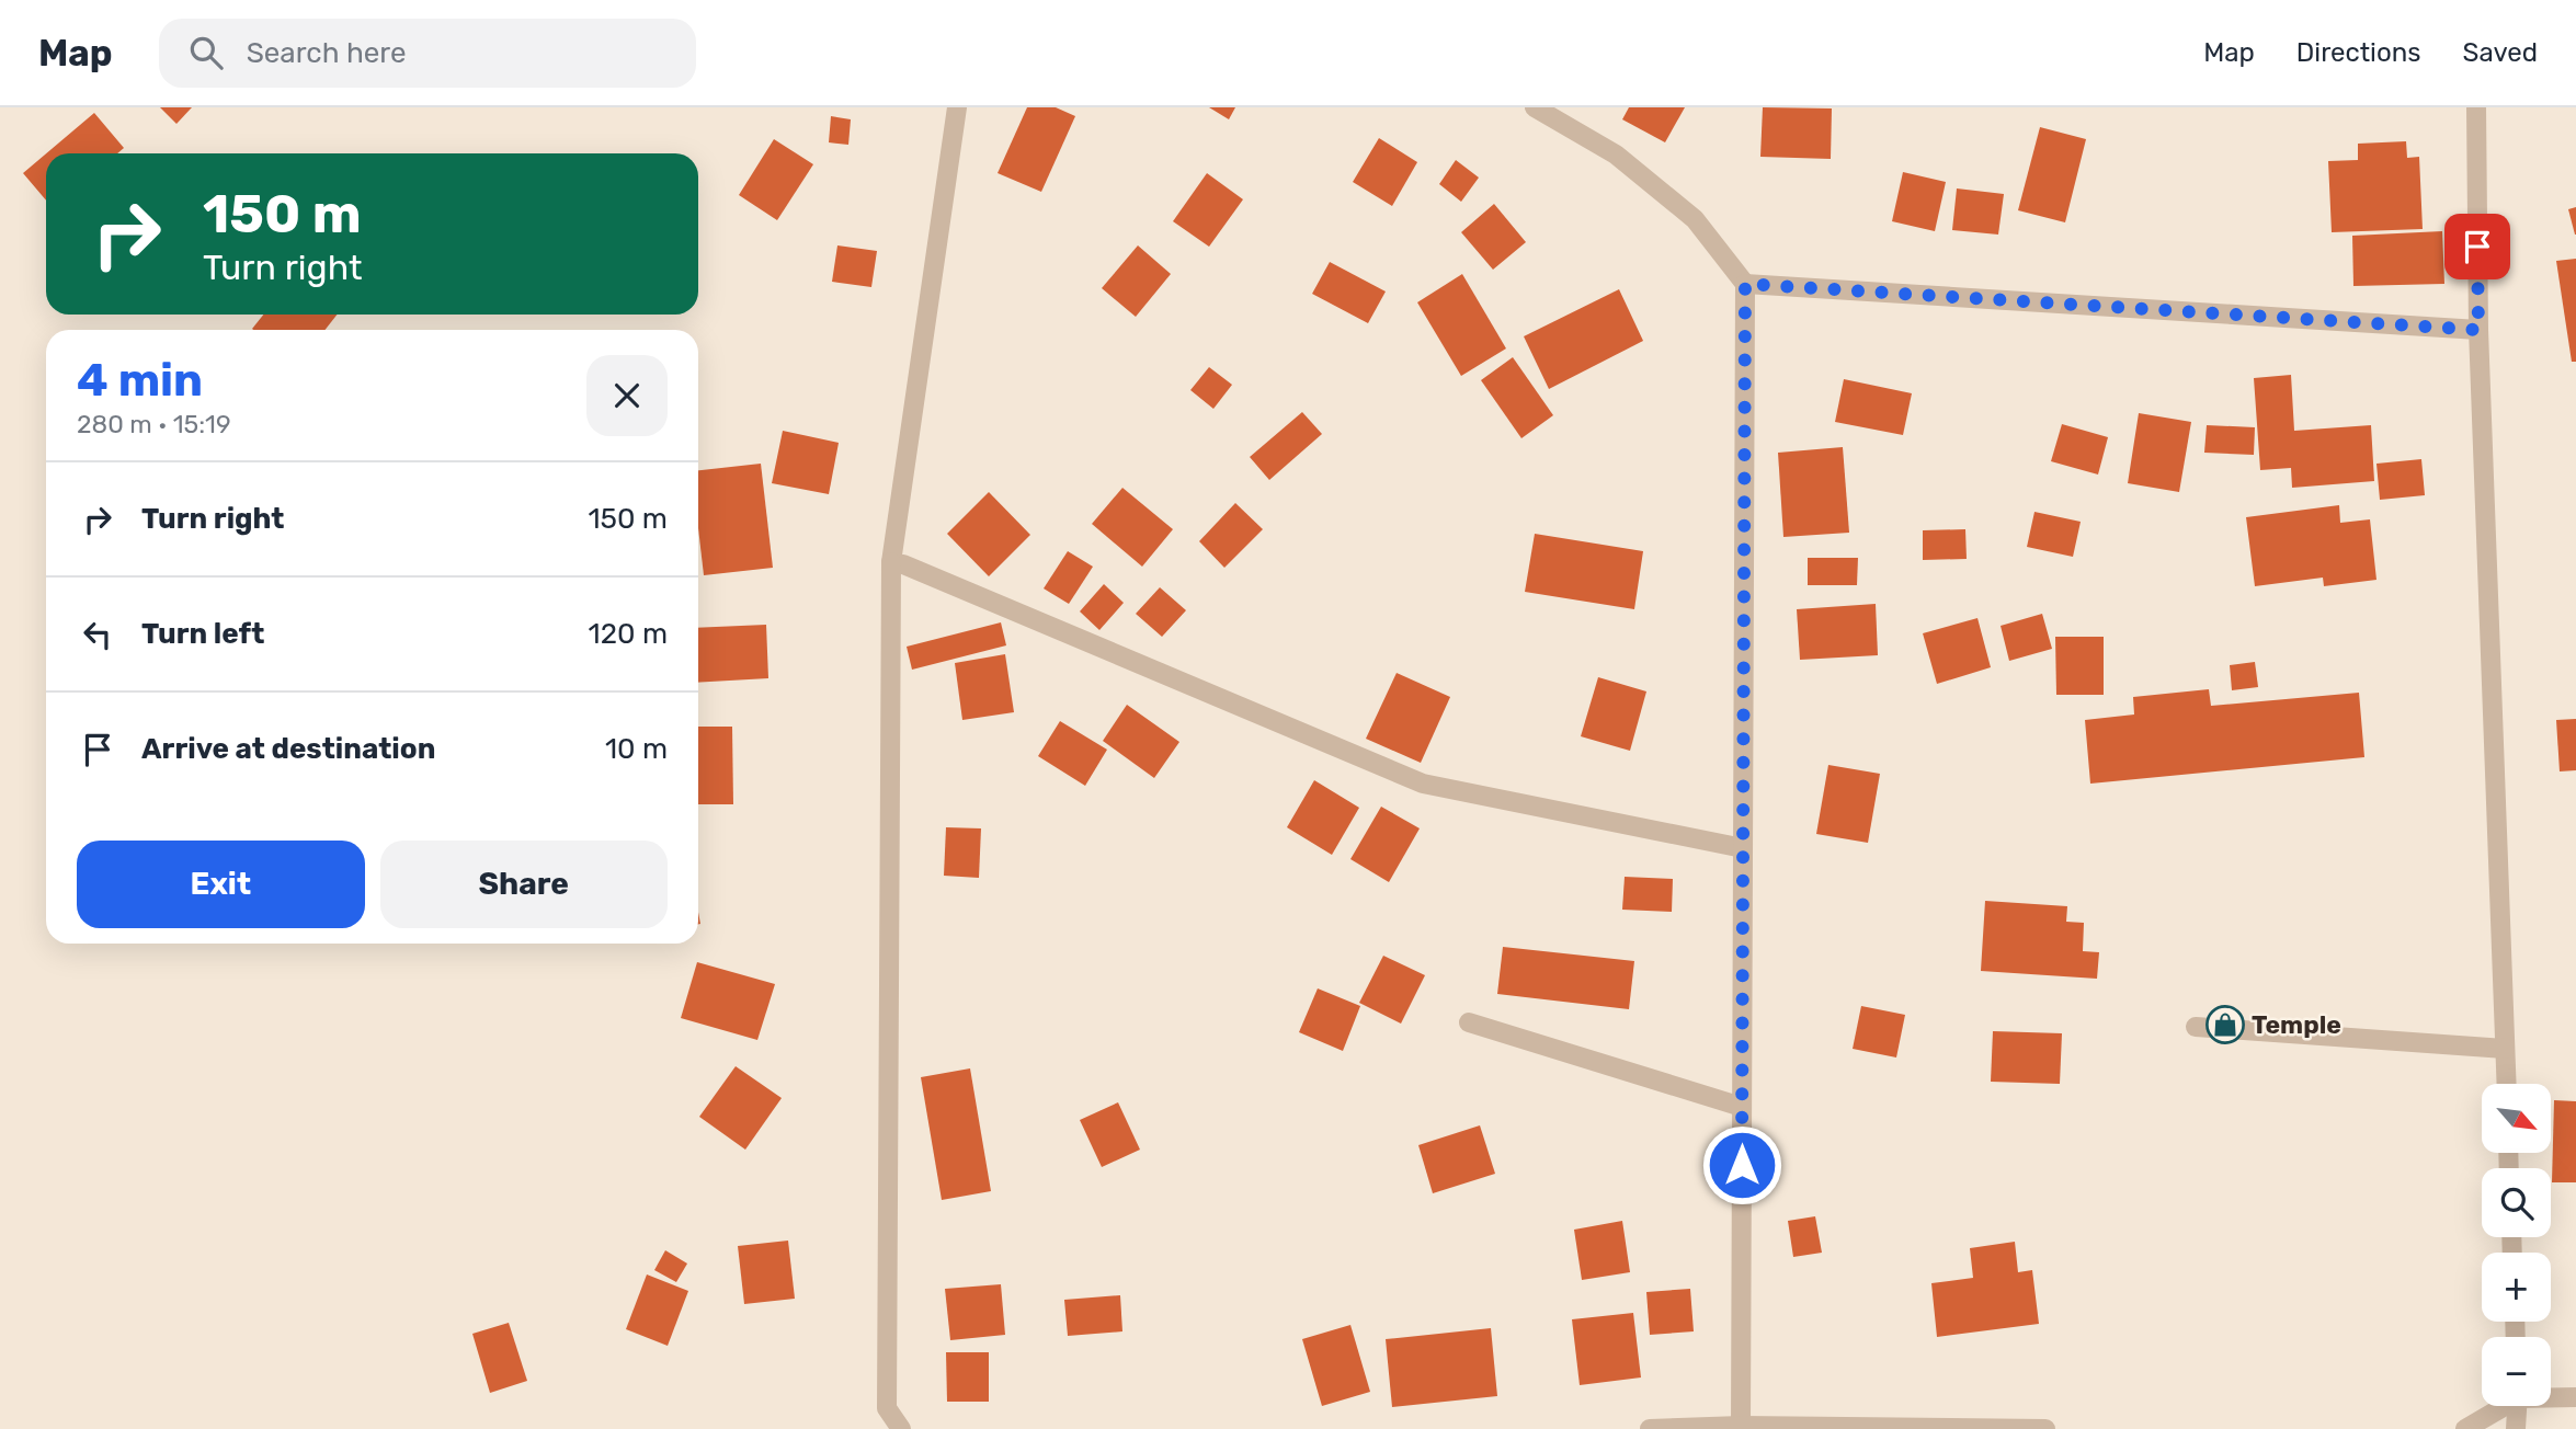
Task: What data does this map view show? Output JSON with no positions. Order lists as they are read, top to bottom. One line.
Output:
{"places":{"shop":["Temple"]},"north":"bottom right","page":{"header":"Map","search":"Search here","nav":["Map","Directions","Saved"],"turn":["150 m","Turn right"],"heading":["4 min","280 m · 15:19"],"list":[{"name":"Turn right","value":"150 m"},{"name":"Turn left","value":"120 m"},{"name":"Arrive at destination","value":"10 m"}],"buttons":["Exit","Share"],"map_buttons":["+","−"]}}
